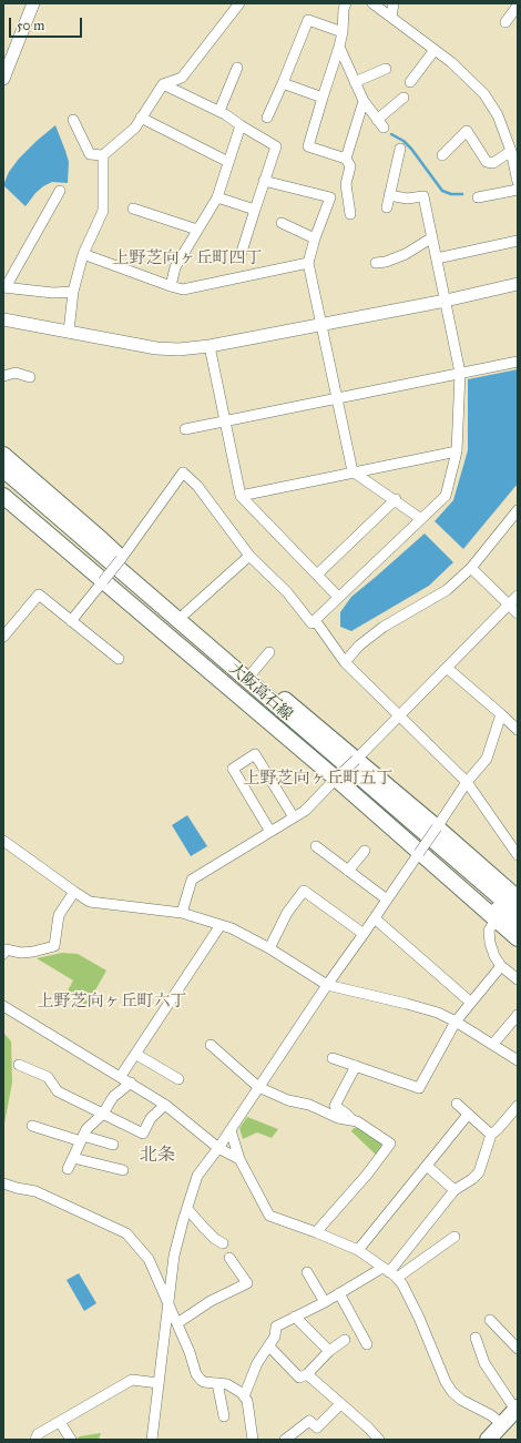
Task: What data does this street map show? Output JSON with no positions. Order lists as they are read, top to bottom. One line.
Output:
{"streets":{"main road":["大阪高石線"]},"districts":["上野芝向ヶ丘町四丁","上野芝向ヶ丘町五丁","上野芝向ヶ丘町六丁","北条"],"scale_bar":"50 m"}
